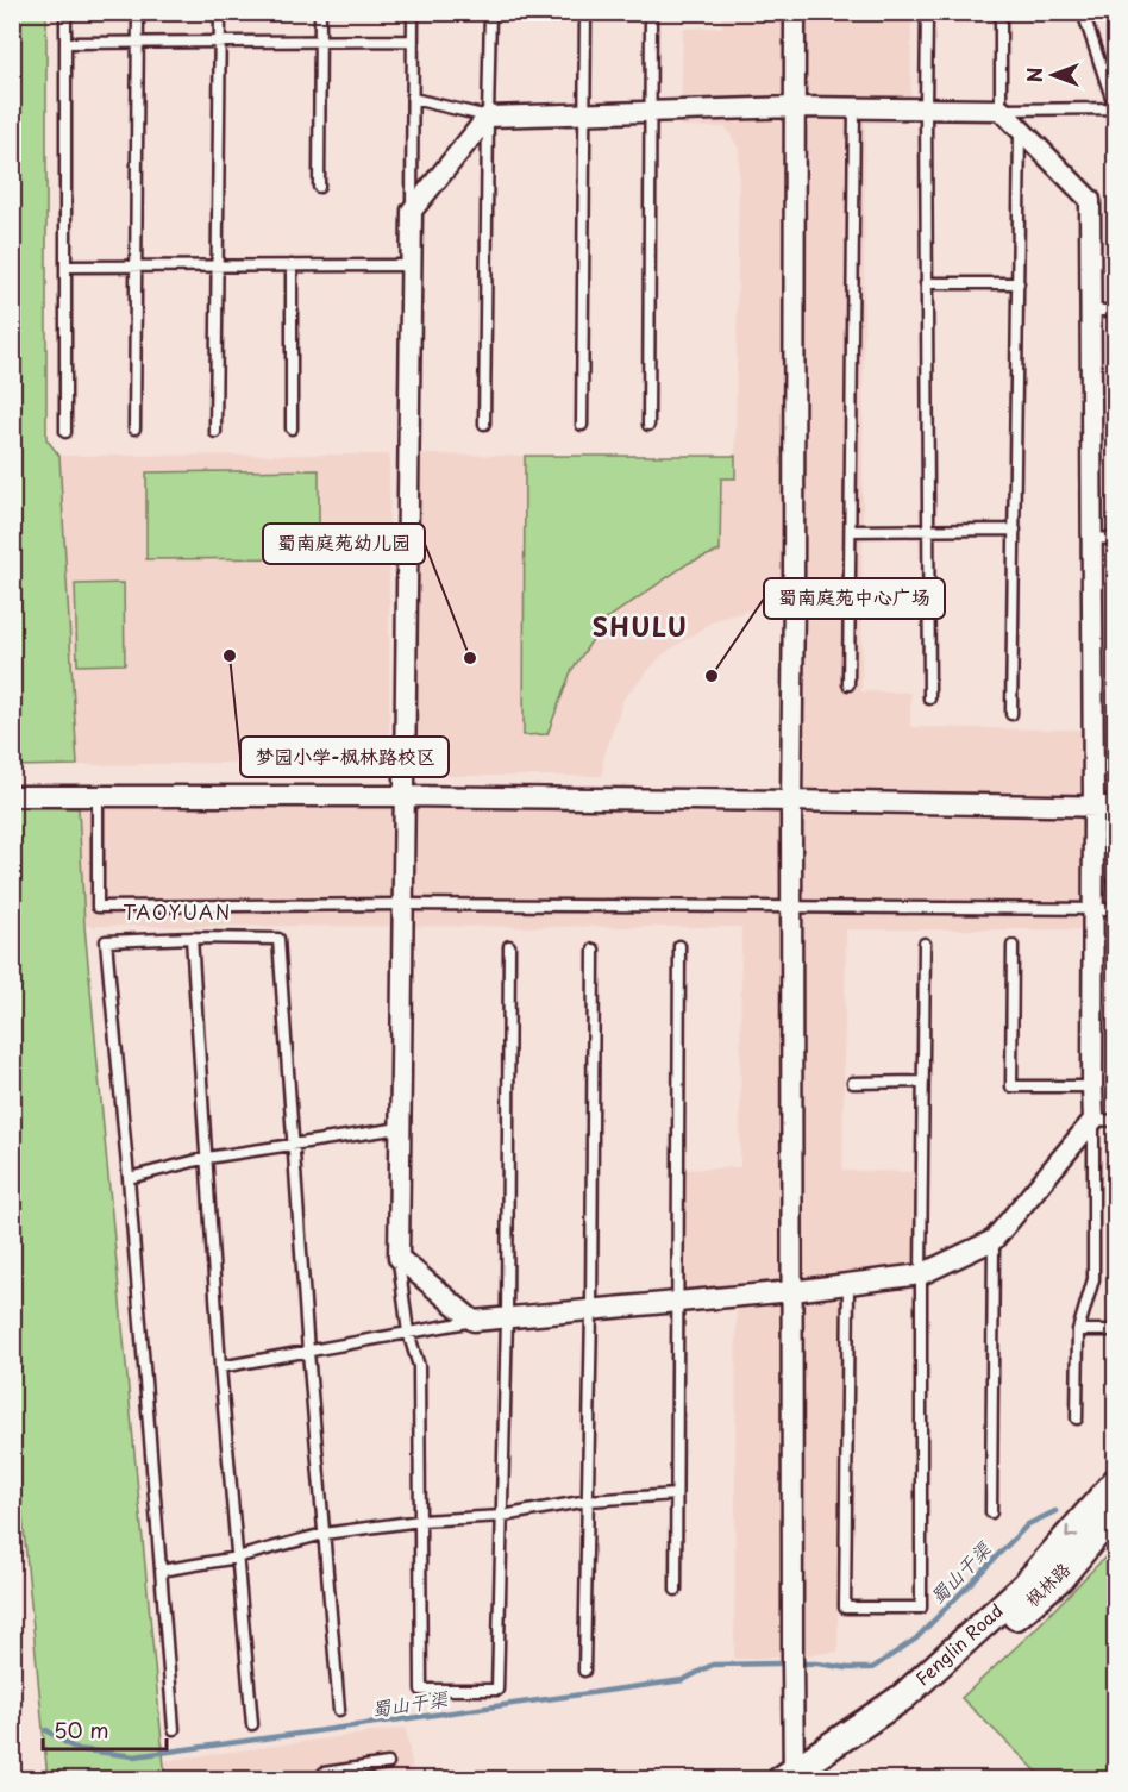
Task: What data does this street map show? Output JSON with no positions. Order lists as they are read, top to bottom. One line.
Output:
{"streets":{"main road":["枫林路","Fenglin Road"]},"crossings":[["枫林路","Fenglin Road"]],"one_way":["Fenglin Road"],"districts":["SHULU","TAOYUAN"],"water":["蜀山干渠"],"places":["梦园小学-枫林路校区","蜀南庭苑幼儿园","蜀南庭苑中心广场"],"scale_bar":"50 m","north":"left"}
